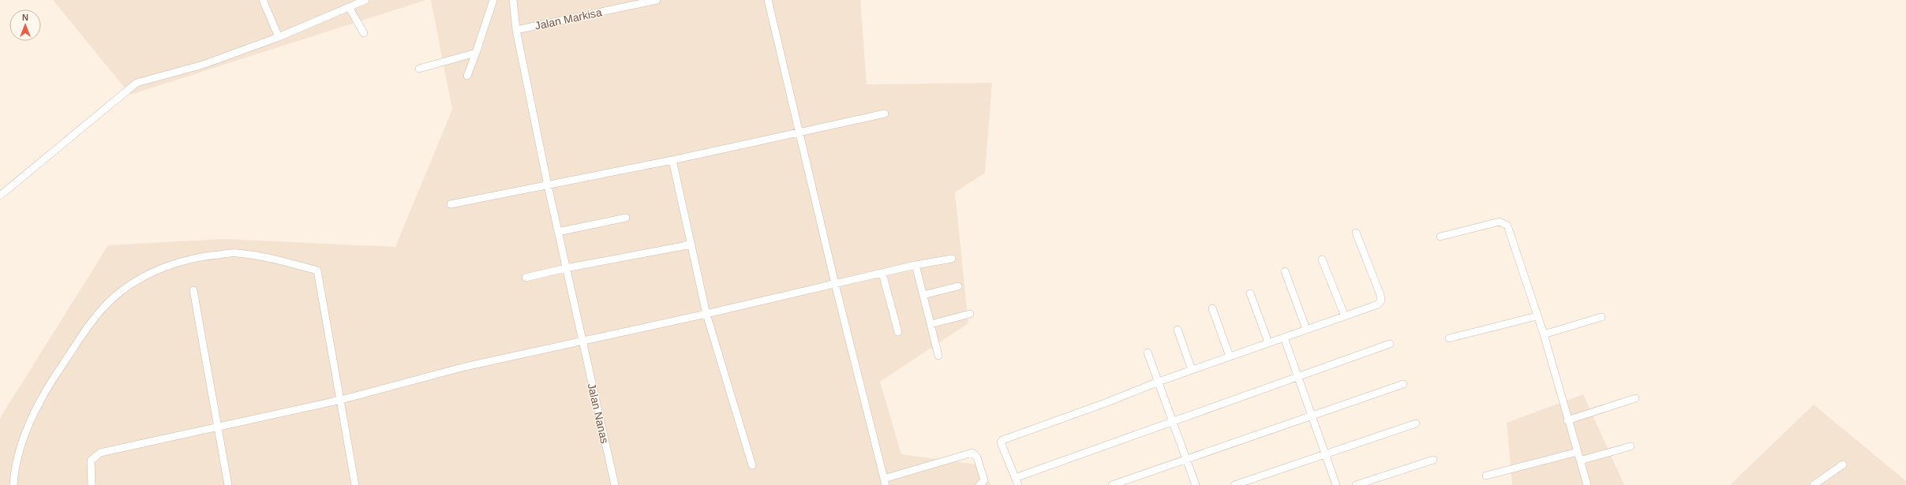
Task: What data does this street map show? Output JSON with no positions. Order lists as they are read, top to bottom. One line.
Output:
{"streets":{"street":["Jalan Markisa","Jalan Nanas"]},"crossings":[["Jalan Markisa","Jalan Nanas"]],"north":"top"}
